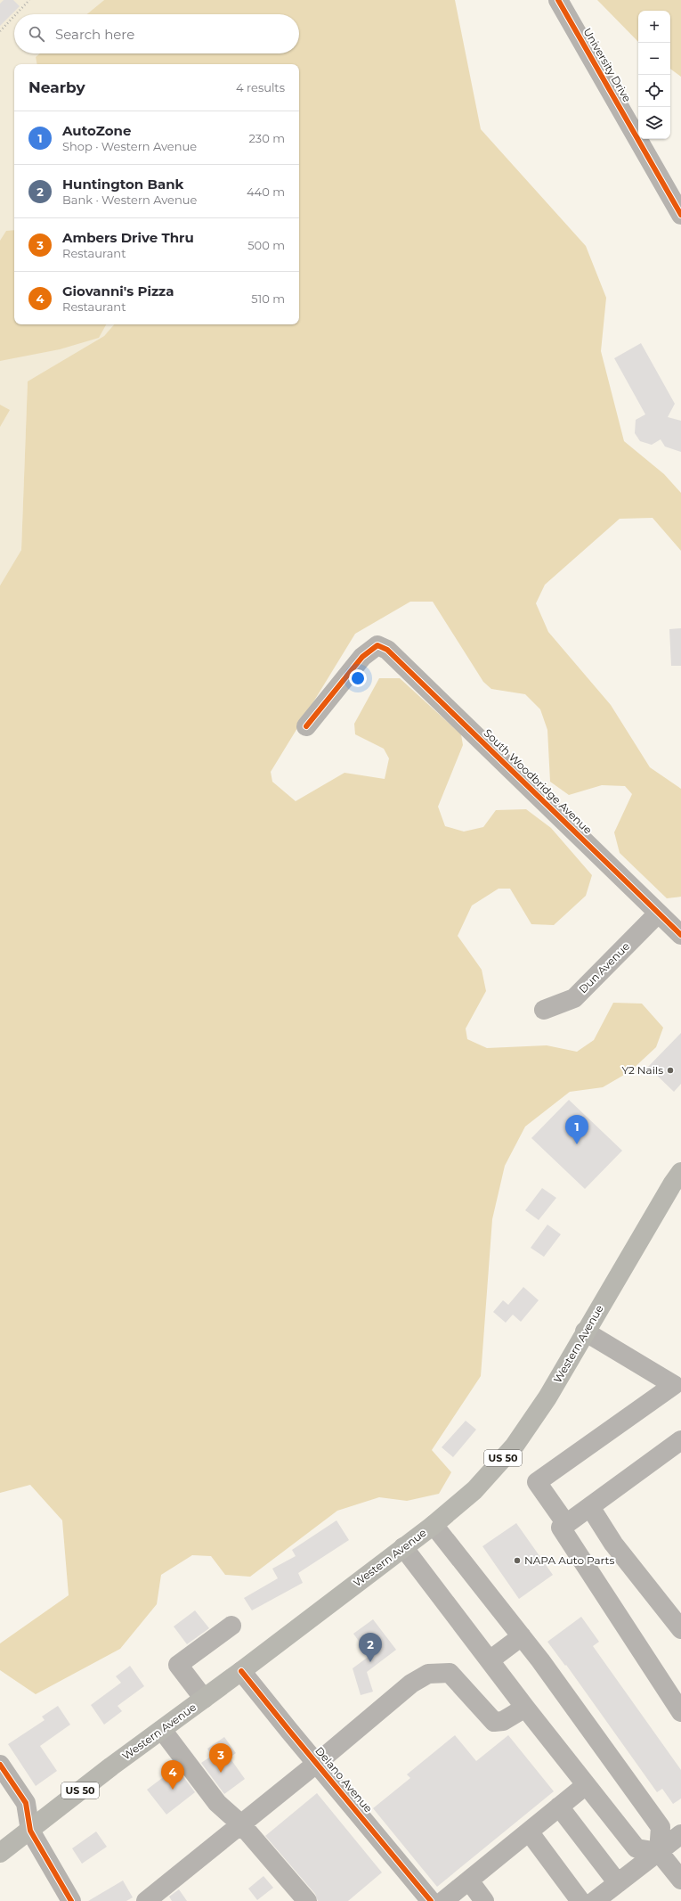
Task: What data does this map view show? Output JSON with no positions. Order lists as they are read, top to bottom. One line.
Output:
{"streets":{"main road":["Western Avenue","US 50"],"street":["University Drive","South Woodbridge Avenue","Dun Avenue","Delano Avenue"]},"crossings":[["South Woodbridge Avenue","Dun Avenue"],["Western Avenue","Delano Avenue"]],"places":["Y2 Nails","NAPA Auto Parts"],"page":{"map_buttons":["+","−"],"search":"Search here","heading":["Nearby","4 results"],"list":[{"mark":"1","name":"AutoZone","note":"Shop · Western Avenue","value":"230 m"},{"mark":"2","name":"Huntington Bank","note":"Bank · Western Avenue","value":"440 m"},{"mark":"3","name":"Ambers Drive Thru","note":"Restaurant","value":"500 m"},{"mark":"4","name":"Giovanni's Pizza","note":"Restaurant","value":"510 m"}],"pins":["1","2","3","4"]}}
